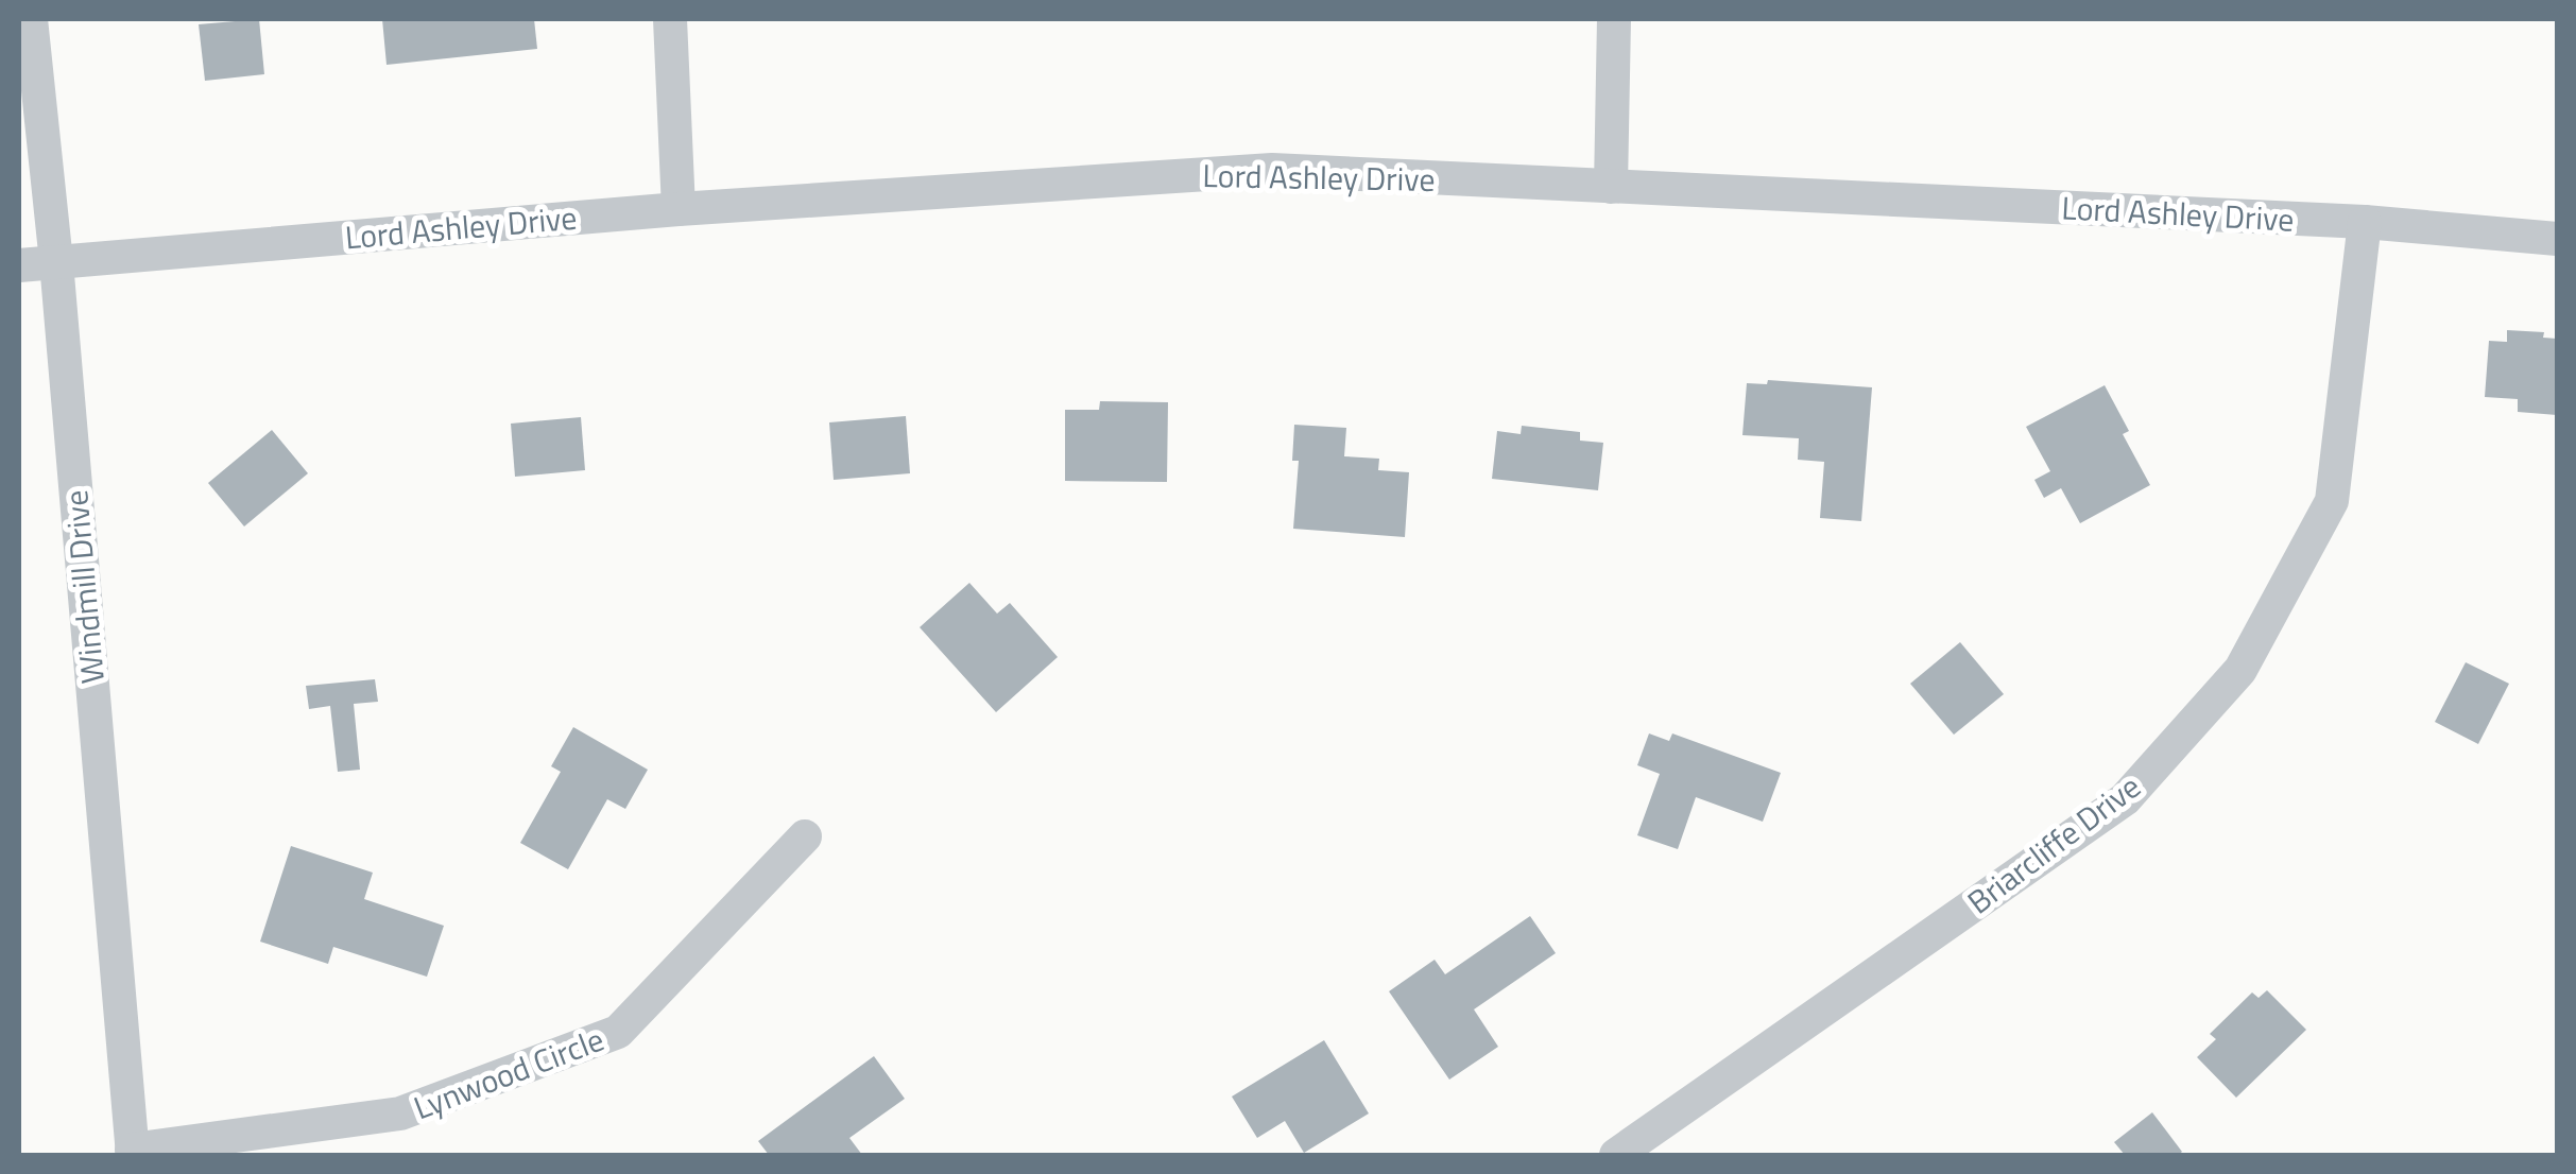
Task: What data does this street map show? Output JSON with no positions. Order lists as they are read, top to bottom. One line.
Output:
{"streets":{"street":["Lord Ashley Drive","Windmill Drive","Briarcliffe Drive","Lynwood Circle"]},"crossings":[["Lord Ashley Drive","Windmill Drive"],["Lord Ashley Drive","Briarcliffe Drive"],["Windmill Drive","Lynwood Circle"]]}
